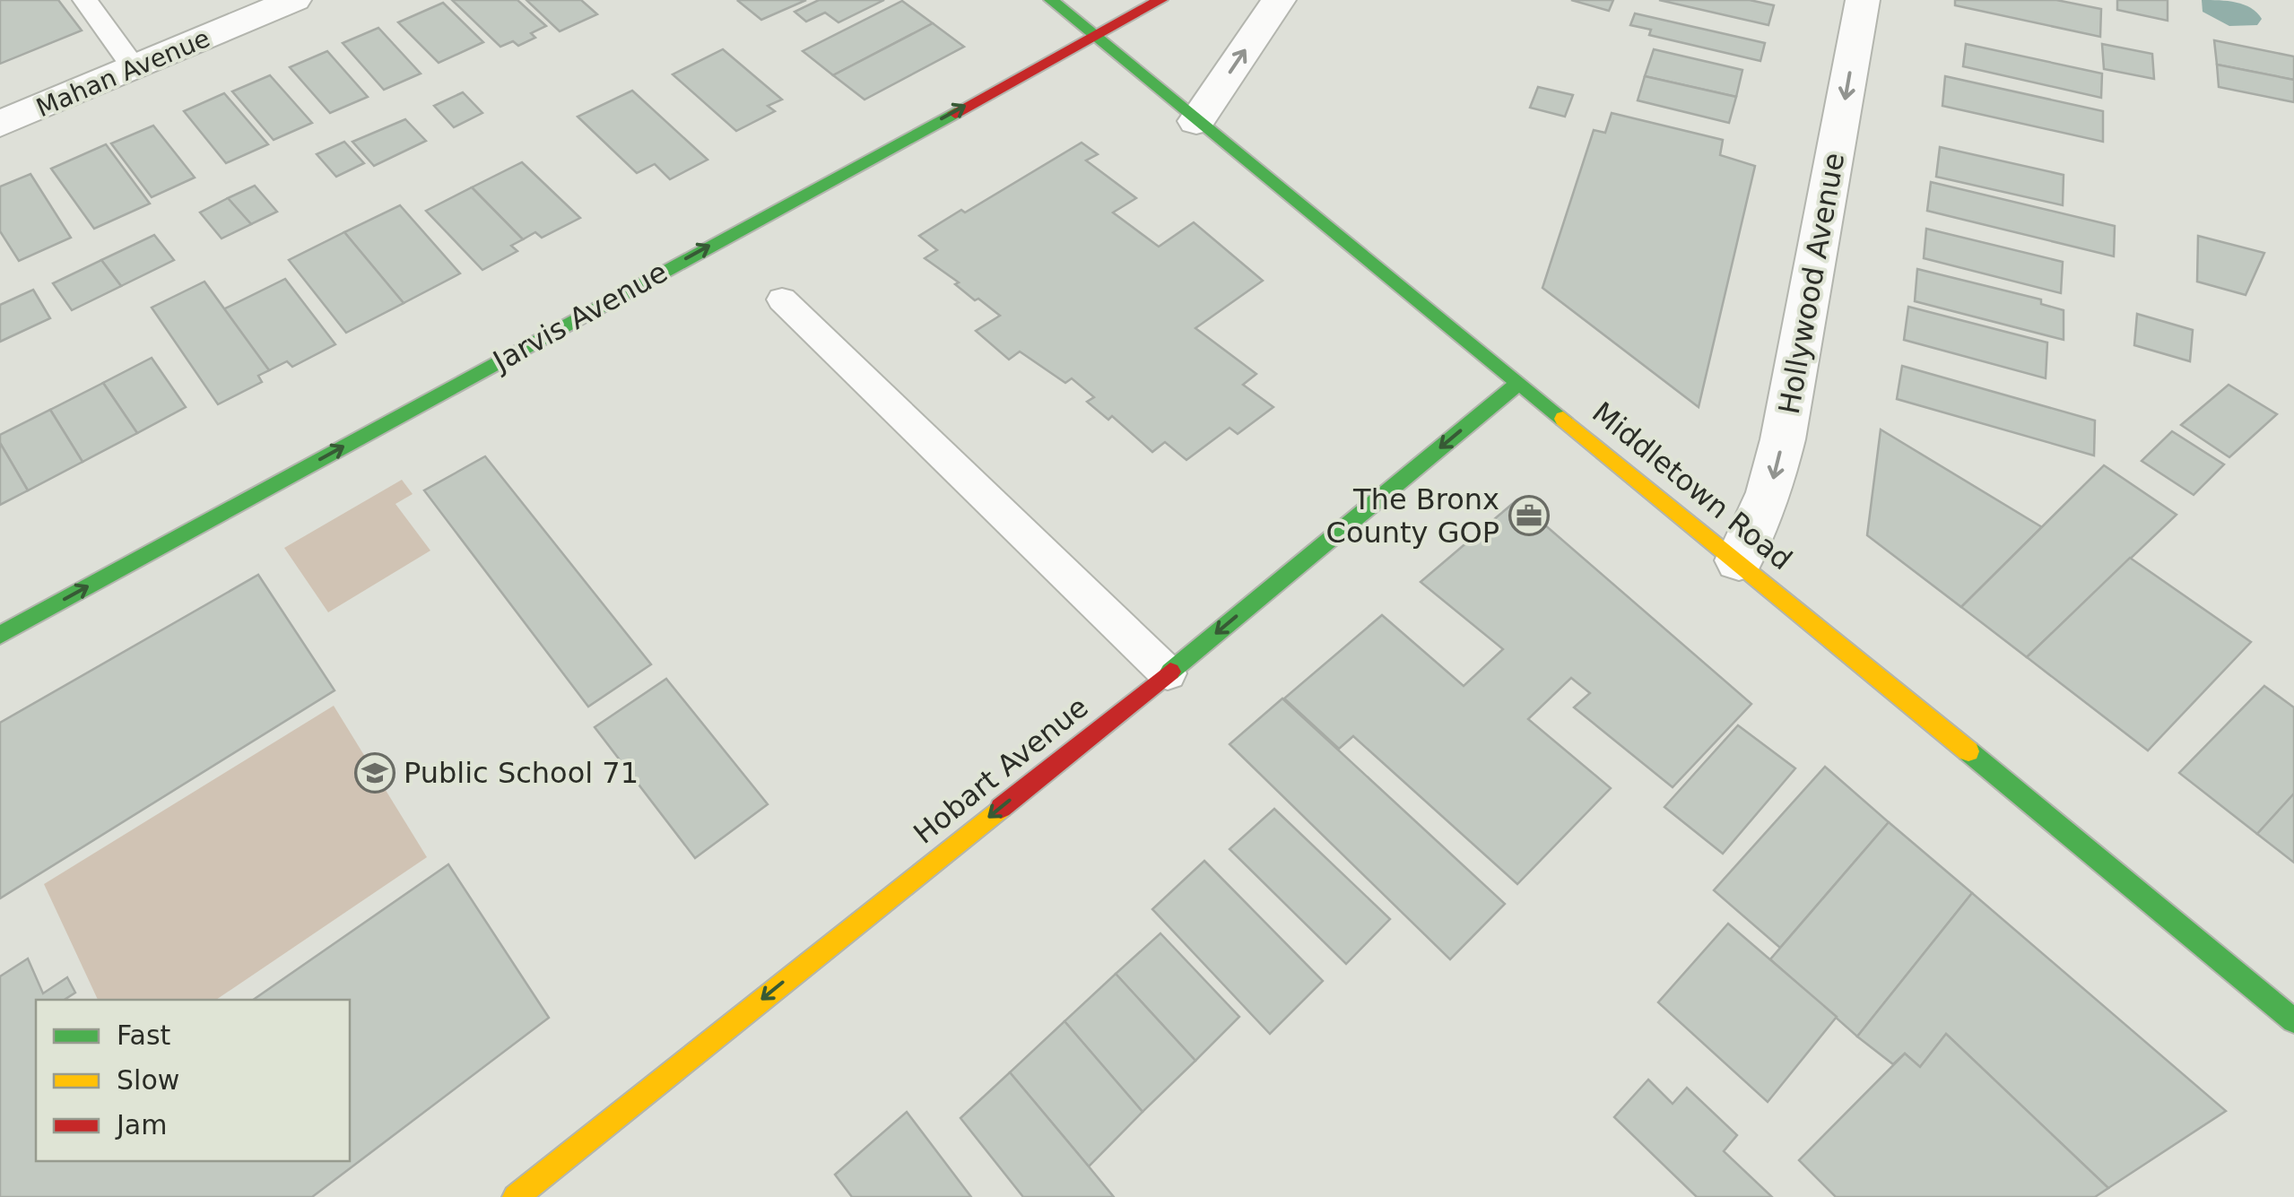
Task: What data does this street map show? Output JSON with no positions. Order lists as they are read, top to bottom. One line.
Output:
{"streets":{"street":["Mahan Avenue","Hollywood Avenue","Jarvis Avenue","Middletown Road","Hobart Avenue"]},"crossings":[["Hollywood Avenue","Middletown Road"],["Jarvis Avenue","Middletown Road"],["Middletown Road","Hobart Avenue"]],"one_way":["Hollywood Avenue","Jarvis Avenue","Hobart Avenue"],"places":{"office":["The Bronx County GOP"],"school or university":["Public School 71"]},"legend":["Fast","Slow","Jam"]}
